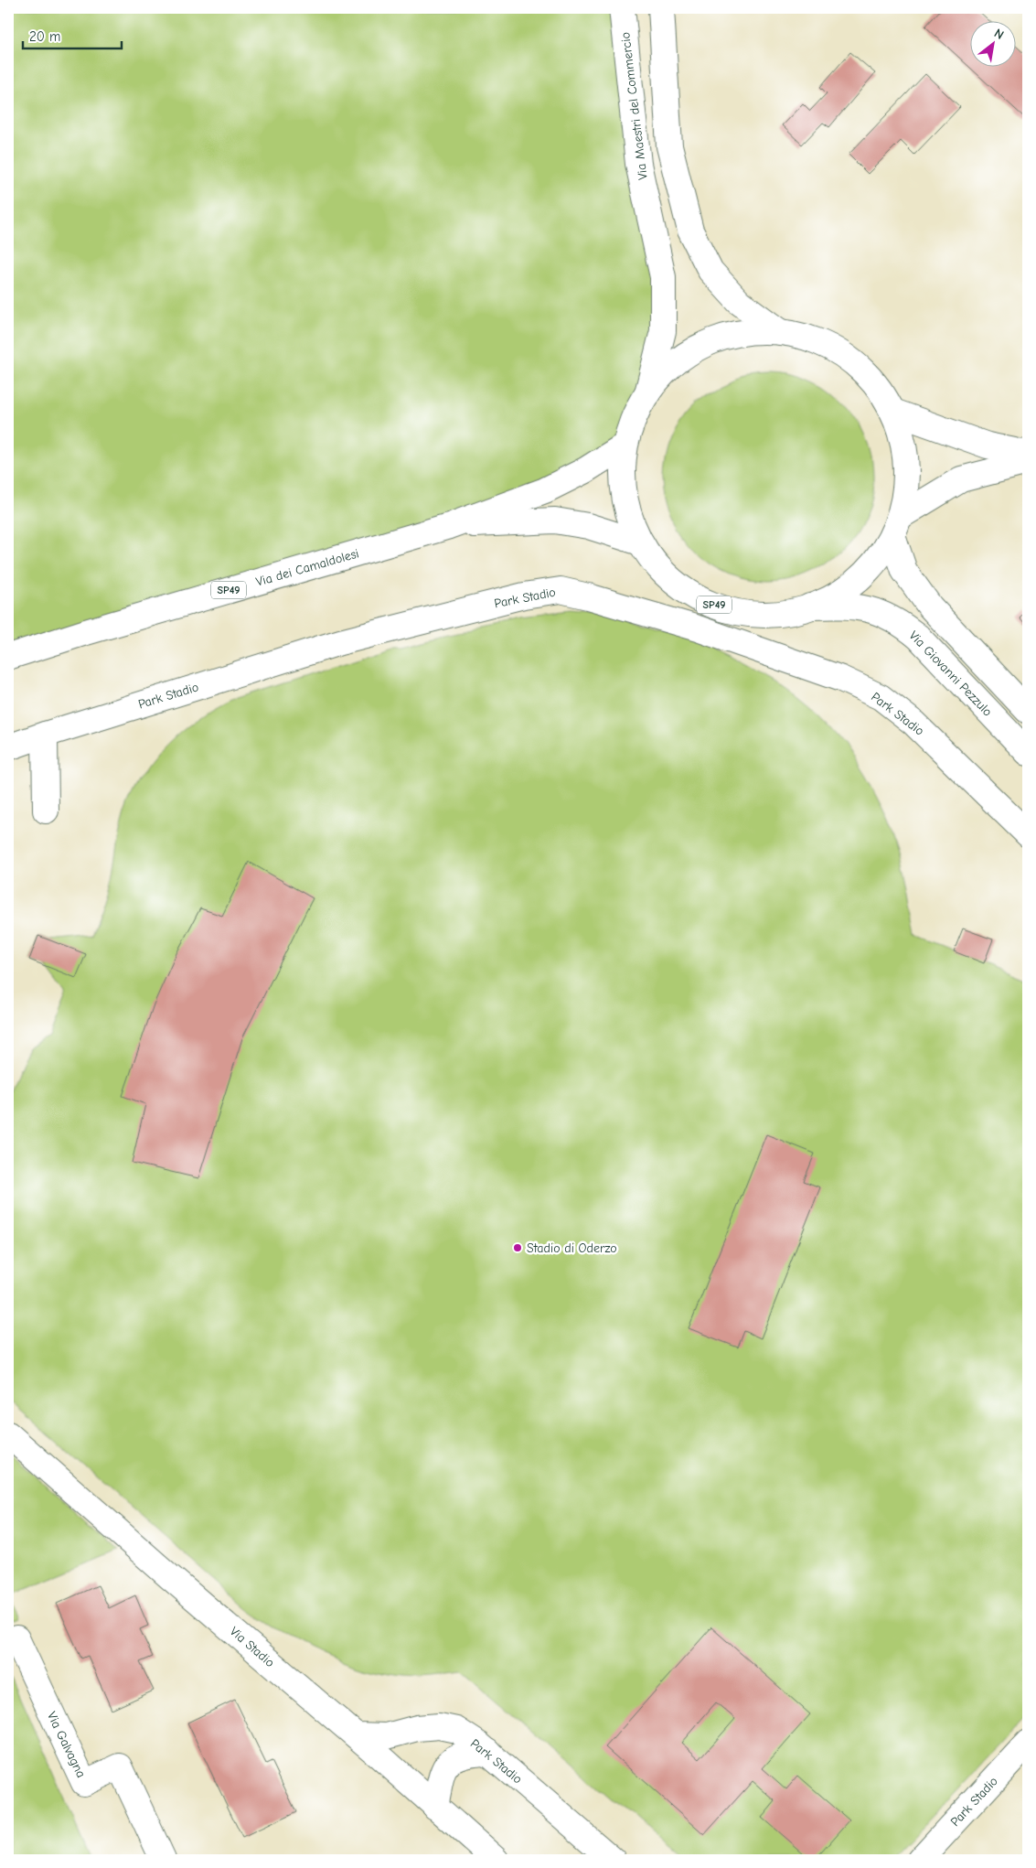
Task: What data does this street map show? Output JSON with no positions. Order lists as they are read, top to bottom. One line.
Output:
{"streets":{"street":["Via Maestri del Commercio","Via dei Camaldolesi","SP49","Park Stadio","Via Giovanni Pezzulo","Via Stadio","Via Galvagna"]},"crossings":[["Via Maestri del Commercio","SP49"],["Via dei Camaldolesi","SP49"],["SP49","Via Giovanni Pezzulo"],["Park Stadio","Via Stadio"]],"places":["Stadio di Oderzo"],"scale_bar":"20 m","north":"top right"}
